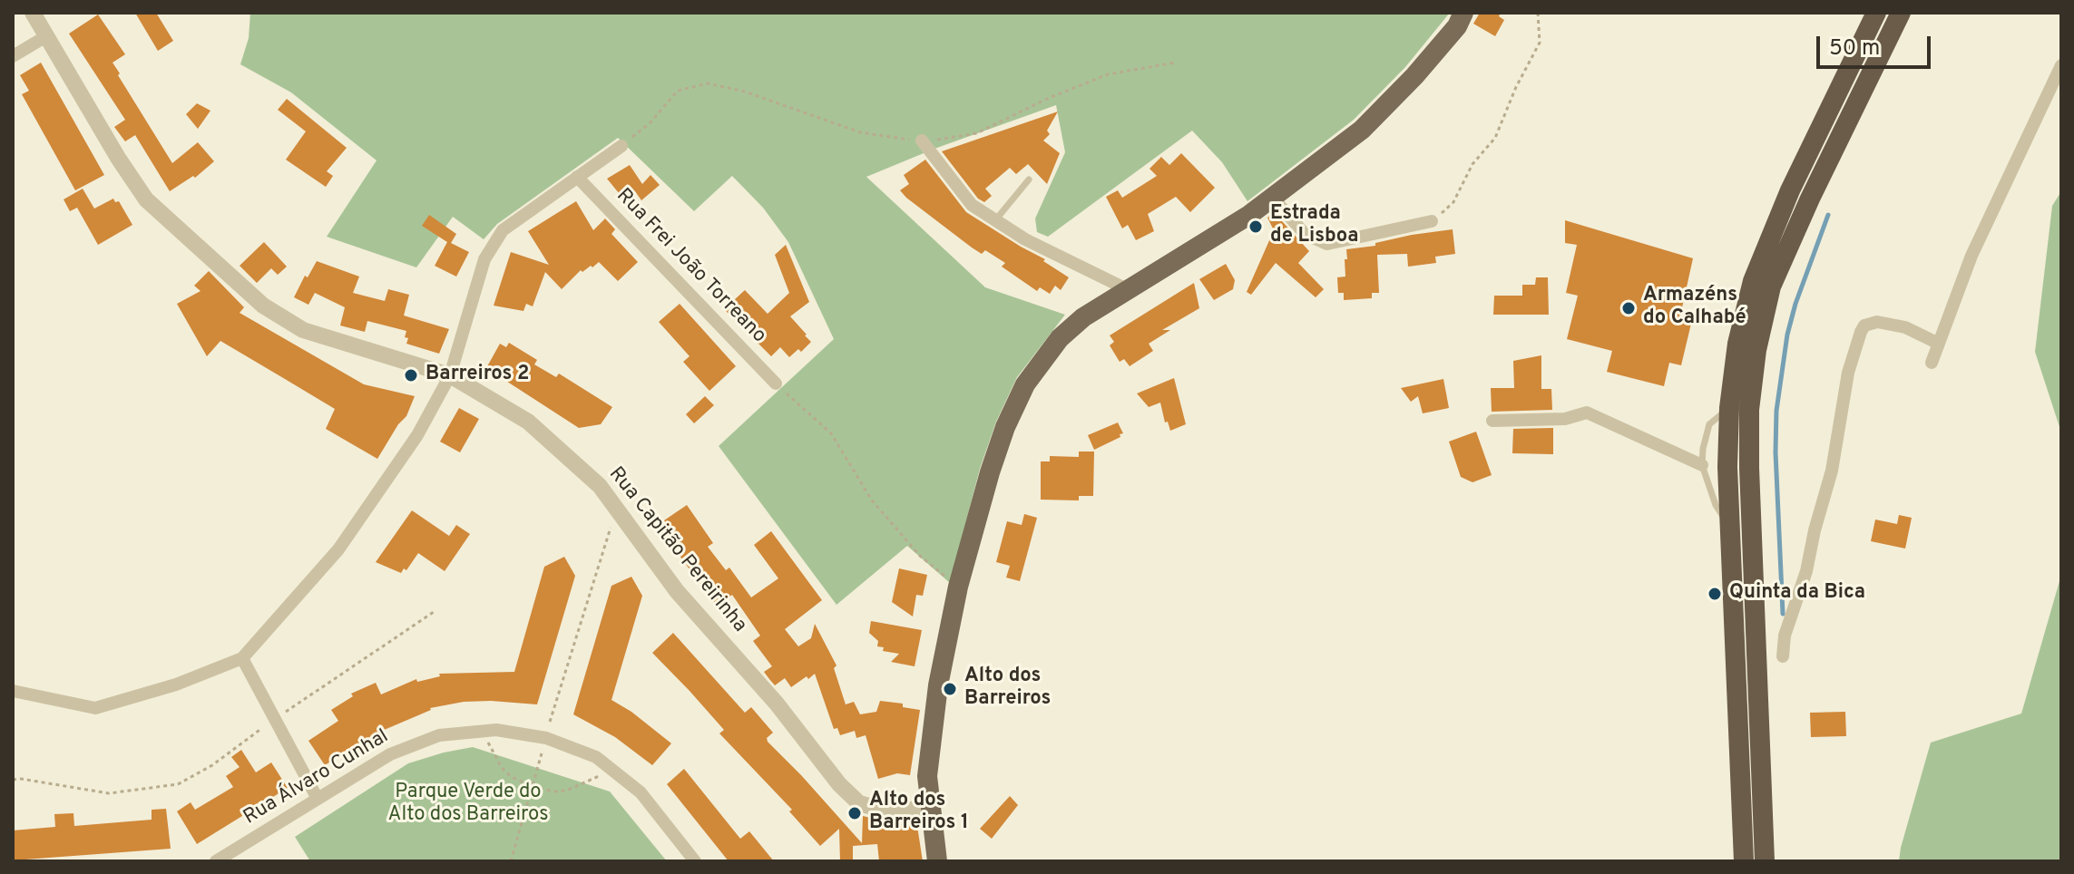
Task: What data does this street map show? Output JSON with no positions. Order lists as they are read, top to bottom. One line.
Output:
{"streets":{"street":["Rua Frei João Torreano","Rua Capitão Pereirinha","Rua Álvaro Cunhal"]},"parks":["Parque Verde do Alto dos Barreiros"],"places":["Estrada de Lisboa","Armazéns do Calhabé","Barreiros 2","Quinta da Bica","Alto dos Barreiros","Alto dos Barreiros 1"],"scale_bar":"50 m"}
